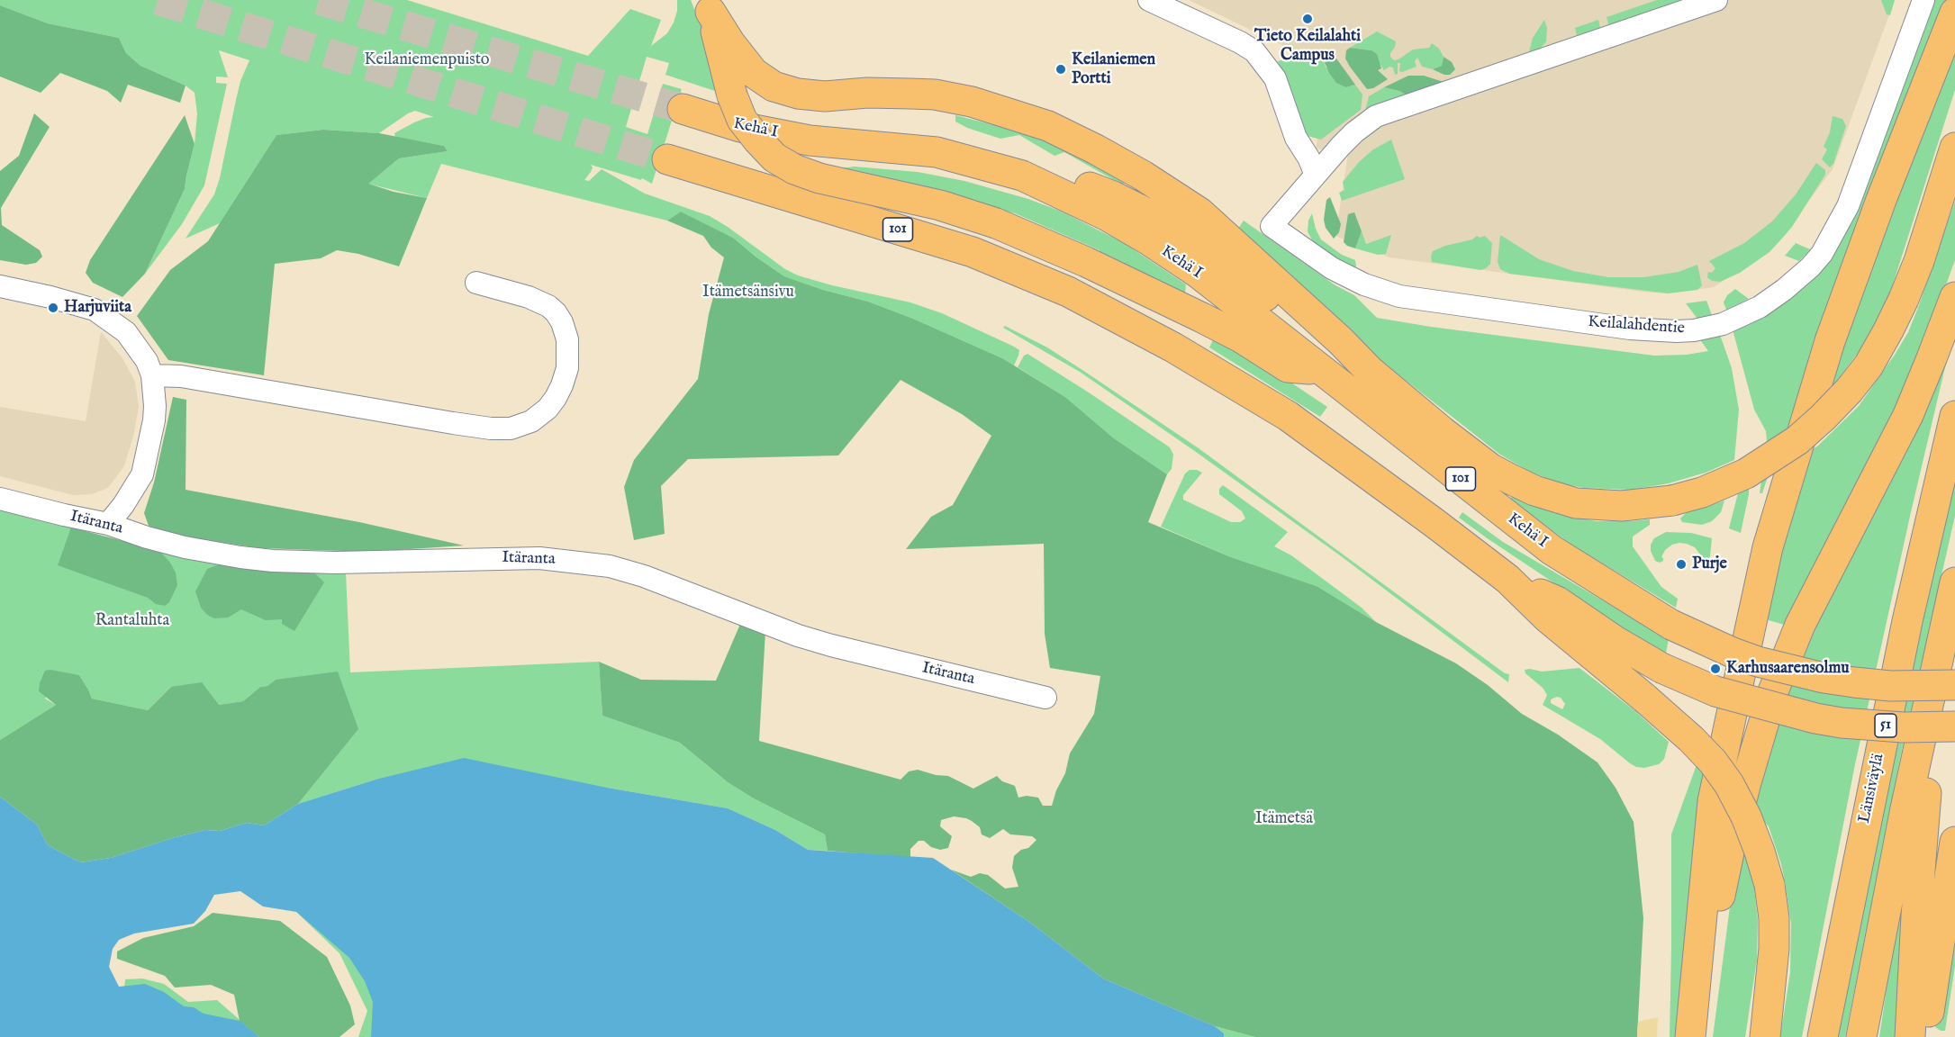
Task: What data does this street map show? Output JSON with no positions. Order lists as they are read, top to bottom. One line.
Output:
{"streets":{"highway":["Kehä I","101","51","Länsiväylä"],"street":["Keilalahdentie","Itäranta"]},"parks":["Keilaniemenpuisto","Itämetsänsivu","Rantaluhta","Itämetsä"],"places":["Tieto Keilalahti Campus","Keilaniemen Portti","Harjuviita","Purje","Karhusaarensolmu"]}
